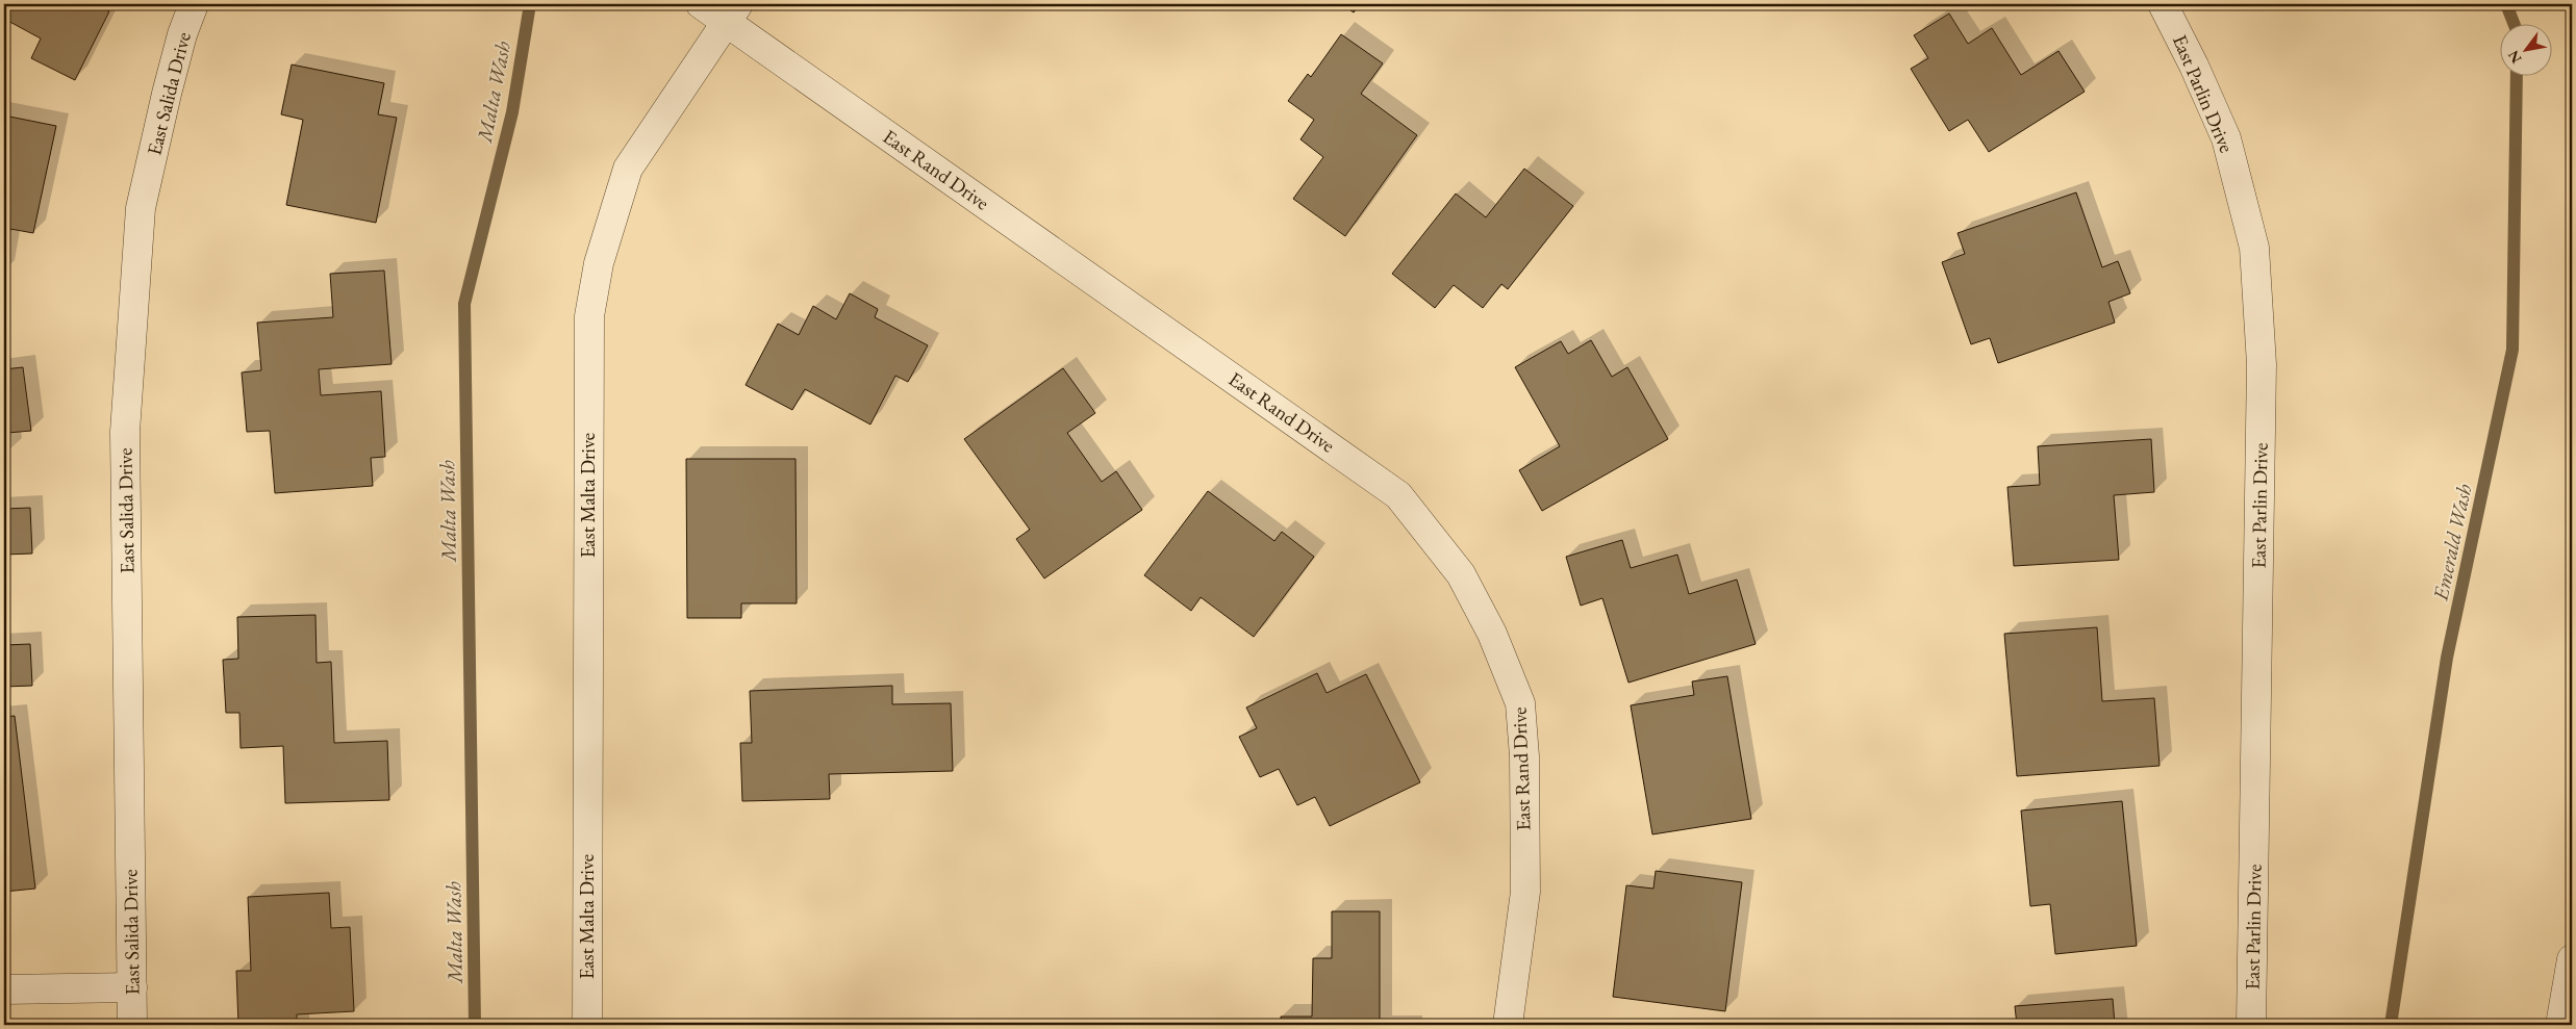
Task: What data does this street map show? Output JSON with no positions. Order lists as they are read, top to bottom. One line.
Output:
{"streets":{"street":["East Salida Drive","East Parlin Drive","East Rand Drive","East Malta Drive"]},"crossings":[["East Rand Drive","East Malta Drive"]],"water":["Malta Wash","Emerald Wash"],"north":"bottom left"}
